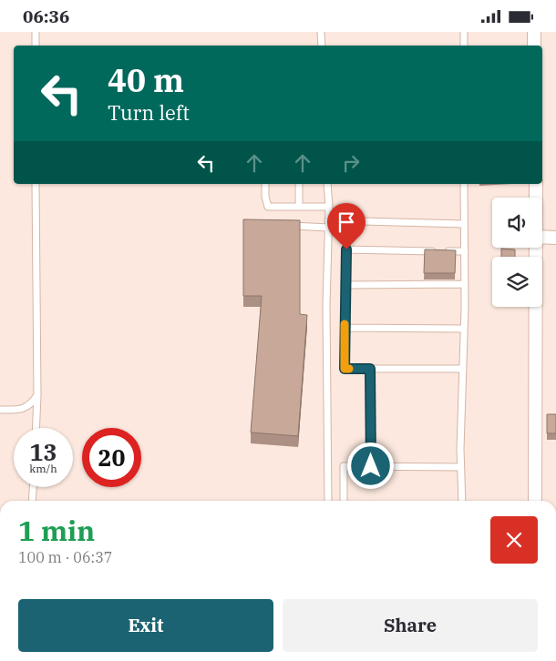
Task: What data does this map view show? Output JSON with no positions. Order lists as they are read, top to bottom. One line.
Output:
{"page":{"status":"06:36","turn":["40 m","Turn left"],"speed":"13 km/h","limit":"20","heading":["1 min","100 m · 06:37"],"buttons":["Exit","Share"]}}
